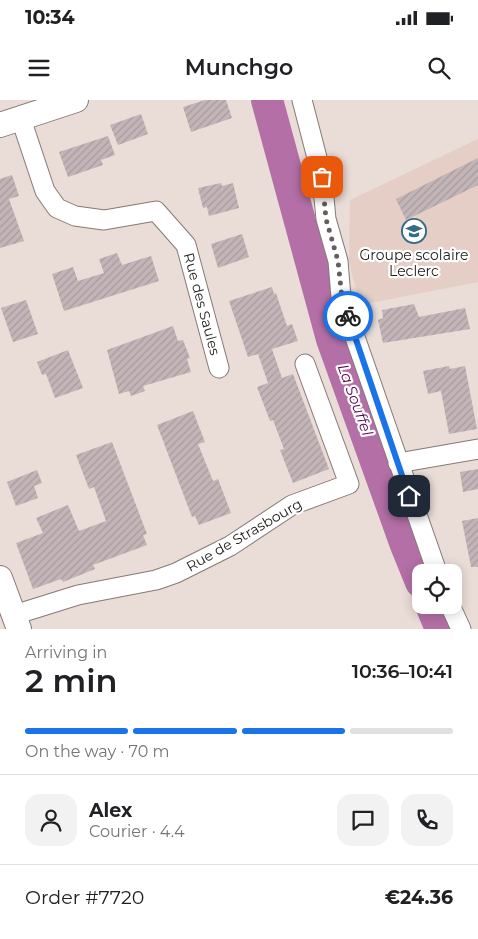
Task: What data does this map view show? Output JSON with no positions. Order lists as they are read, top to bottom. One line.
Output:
{"streets":{"street":["Rue des Saules","Rue de Strasbourg"]},"water":["La Souffel"],"places":{"school or university":["Groupe scolaire Leclerc"]},"page":{"status":"10:34","header":"Munchgo","heading":["2 min","Arriving in","10:36–10:41"],"panel":["Alex","Courier · 4.4","Order #7720","€24.36"],"bar":"On the way · 70 m"}}
